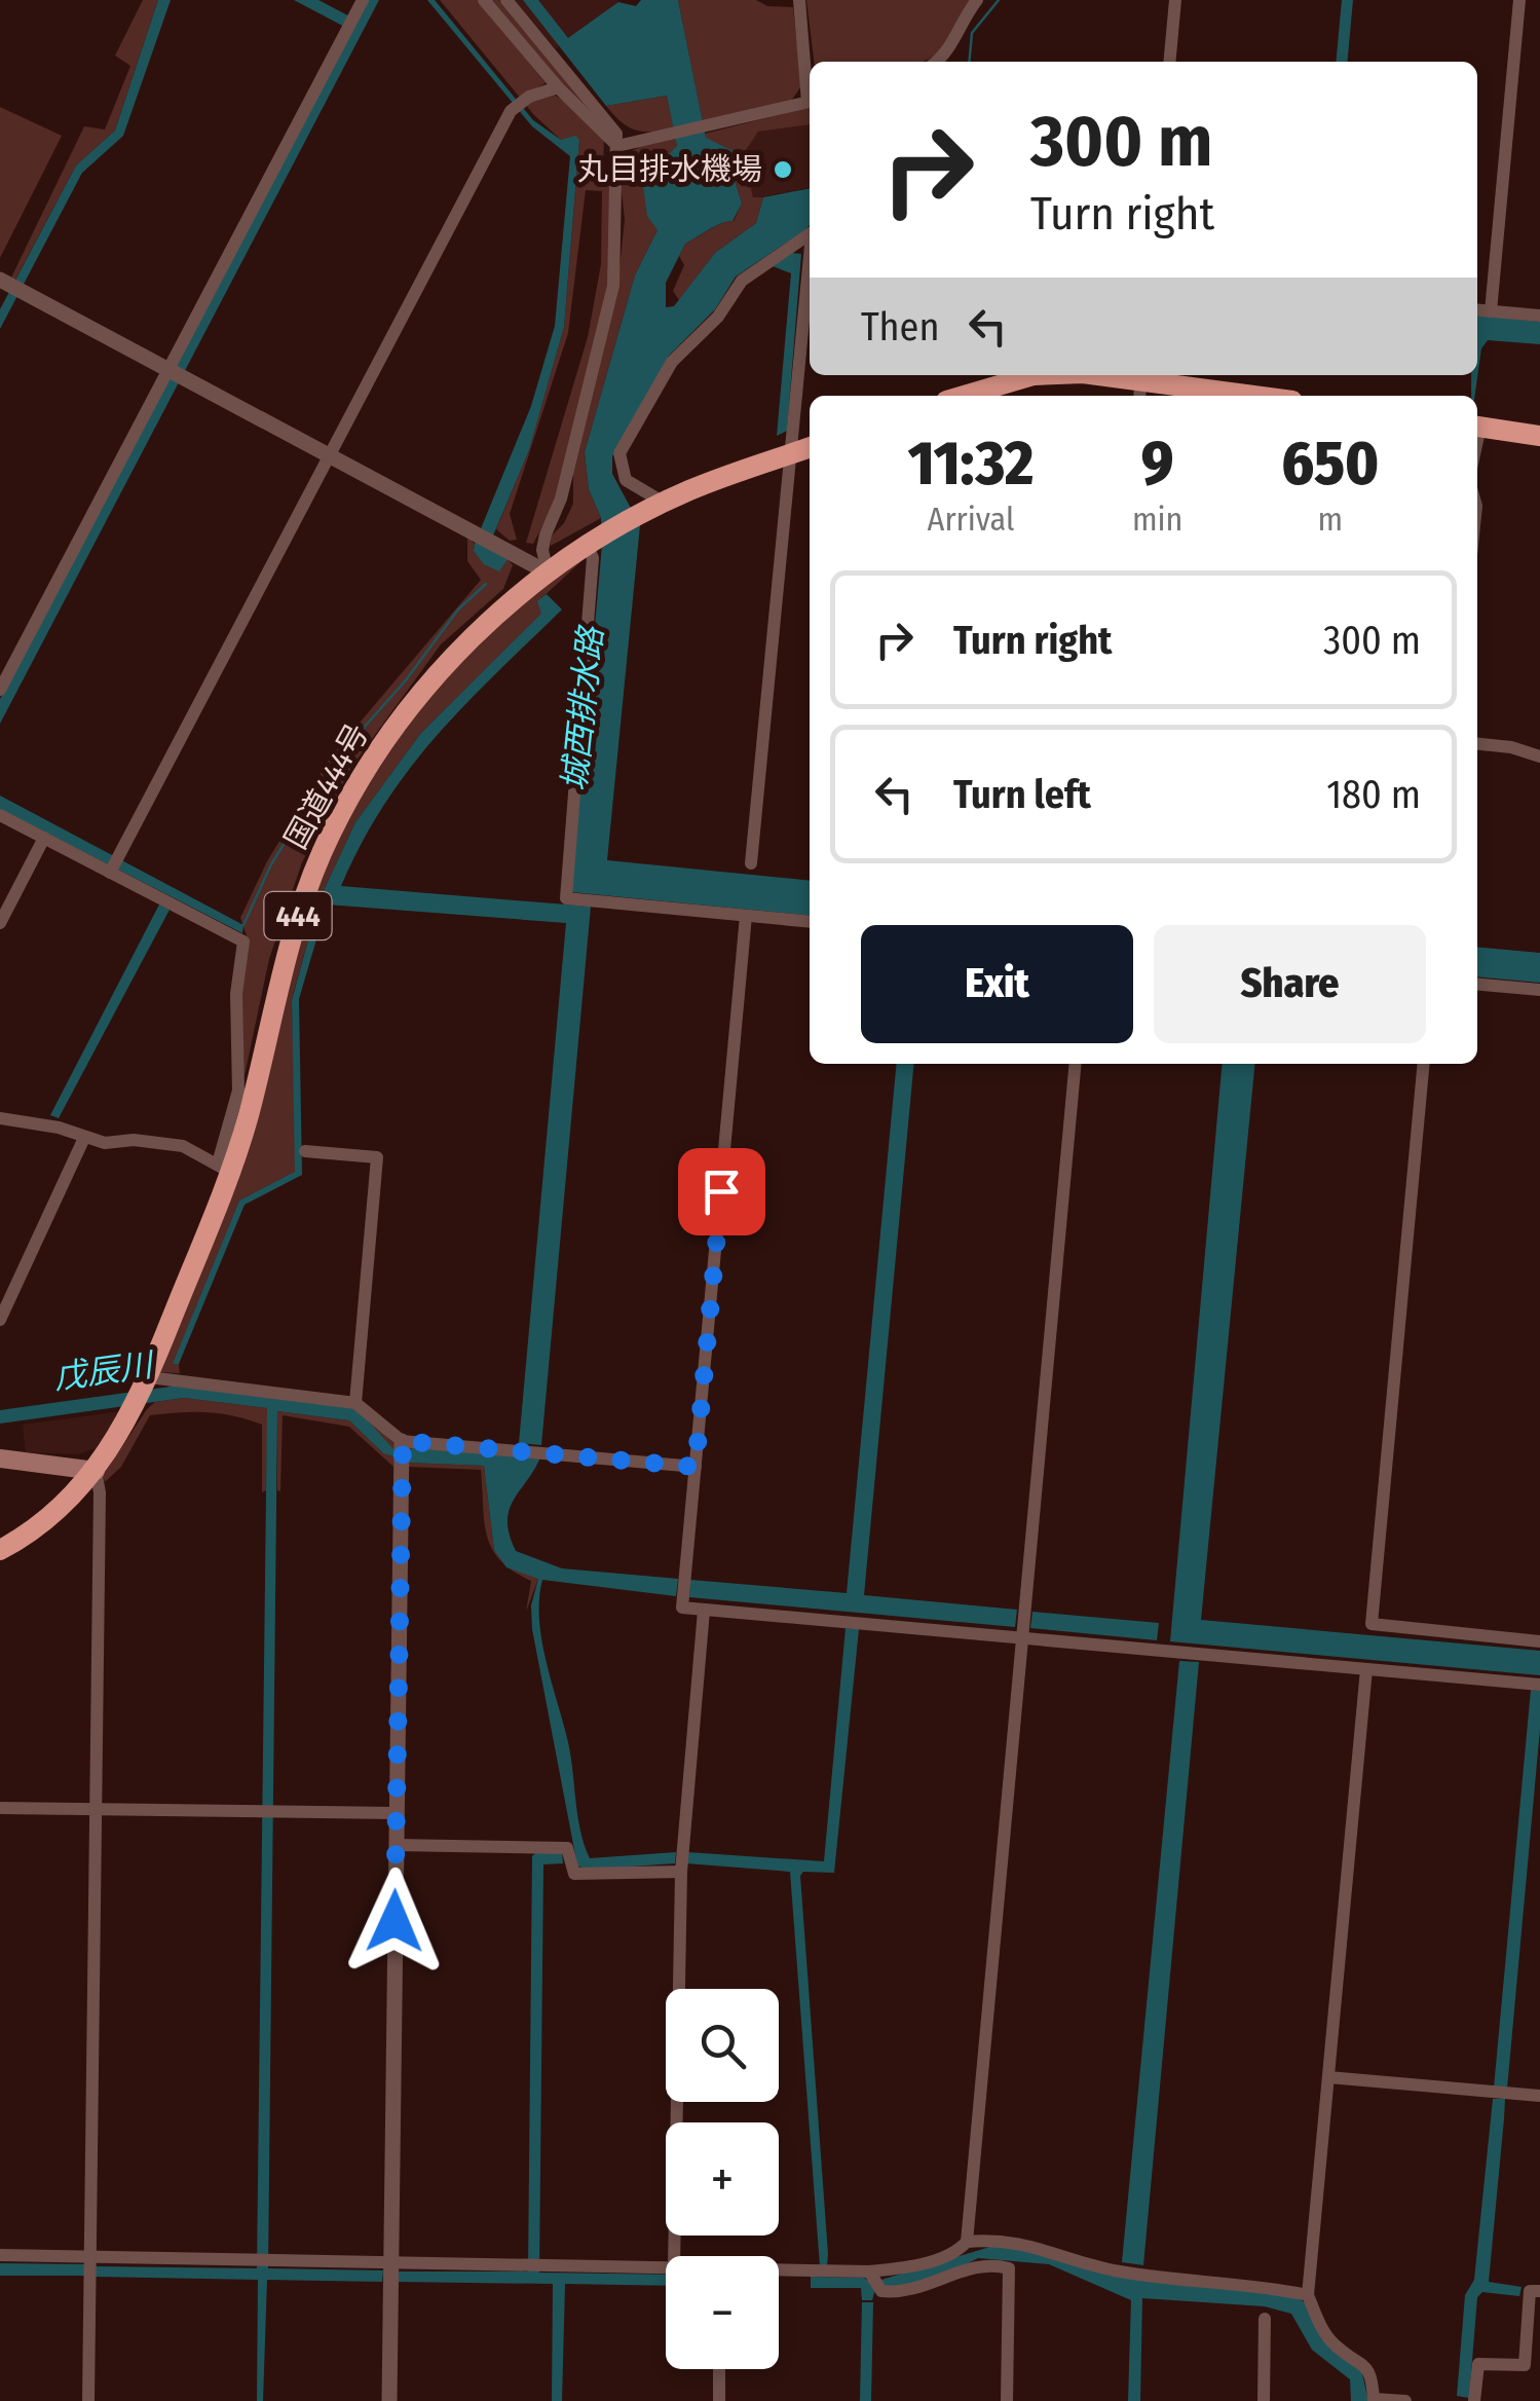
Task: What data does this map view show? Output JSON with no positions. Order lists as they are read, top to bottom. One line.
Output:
{"streets":{"highway":["国道444号","444"]},"water":["城西排水路","戊辰川"],"places":["丸目排水機場"],"page":{"turn":["300 m","Turn right"],"then":"Then","eta":["11:32","Arrival","9","min","650","m"],"list":[{"name":"Turn right","value":"300 m"},{"name":"Turn left","value":"180 m"}],"buttons":["Exit","Share"],"map_buttons":["+","−"]}}
